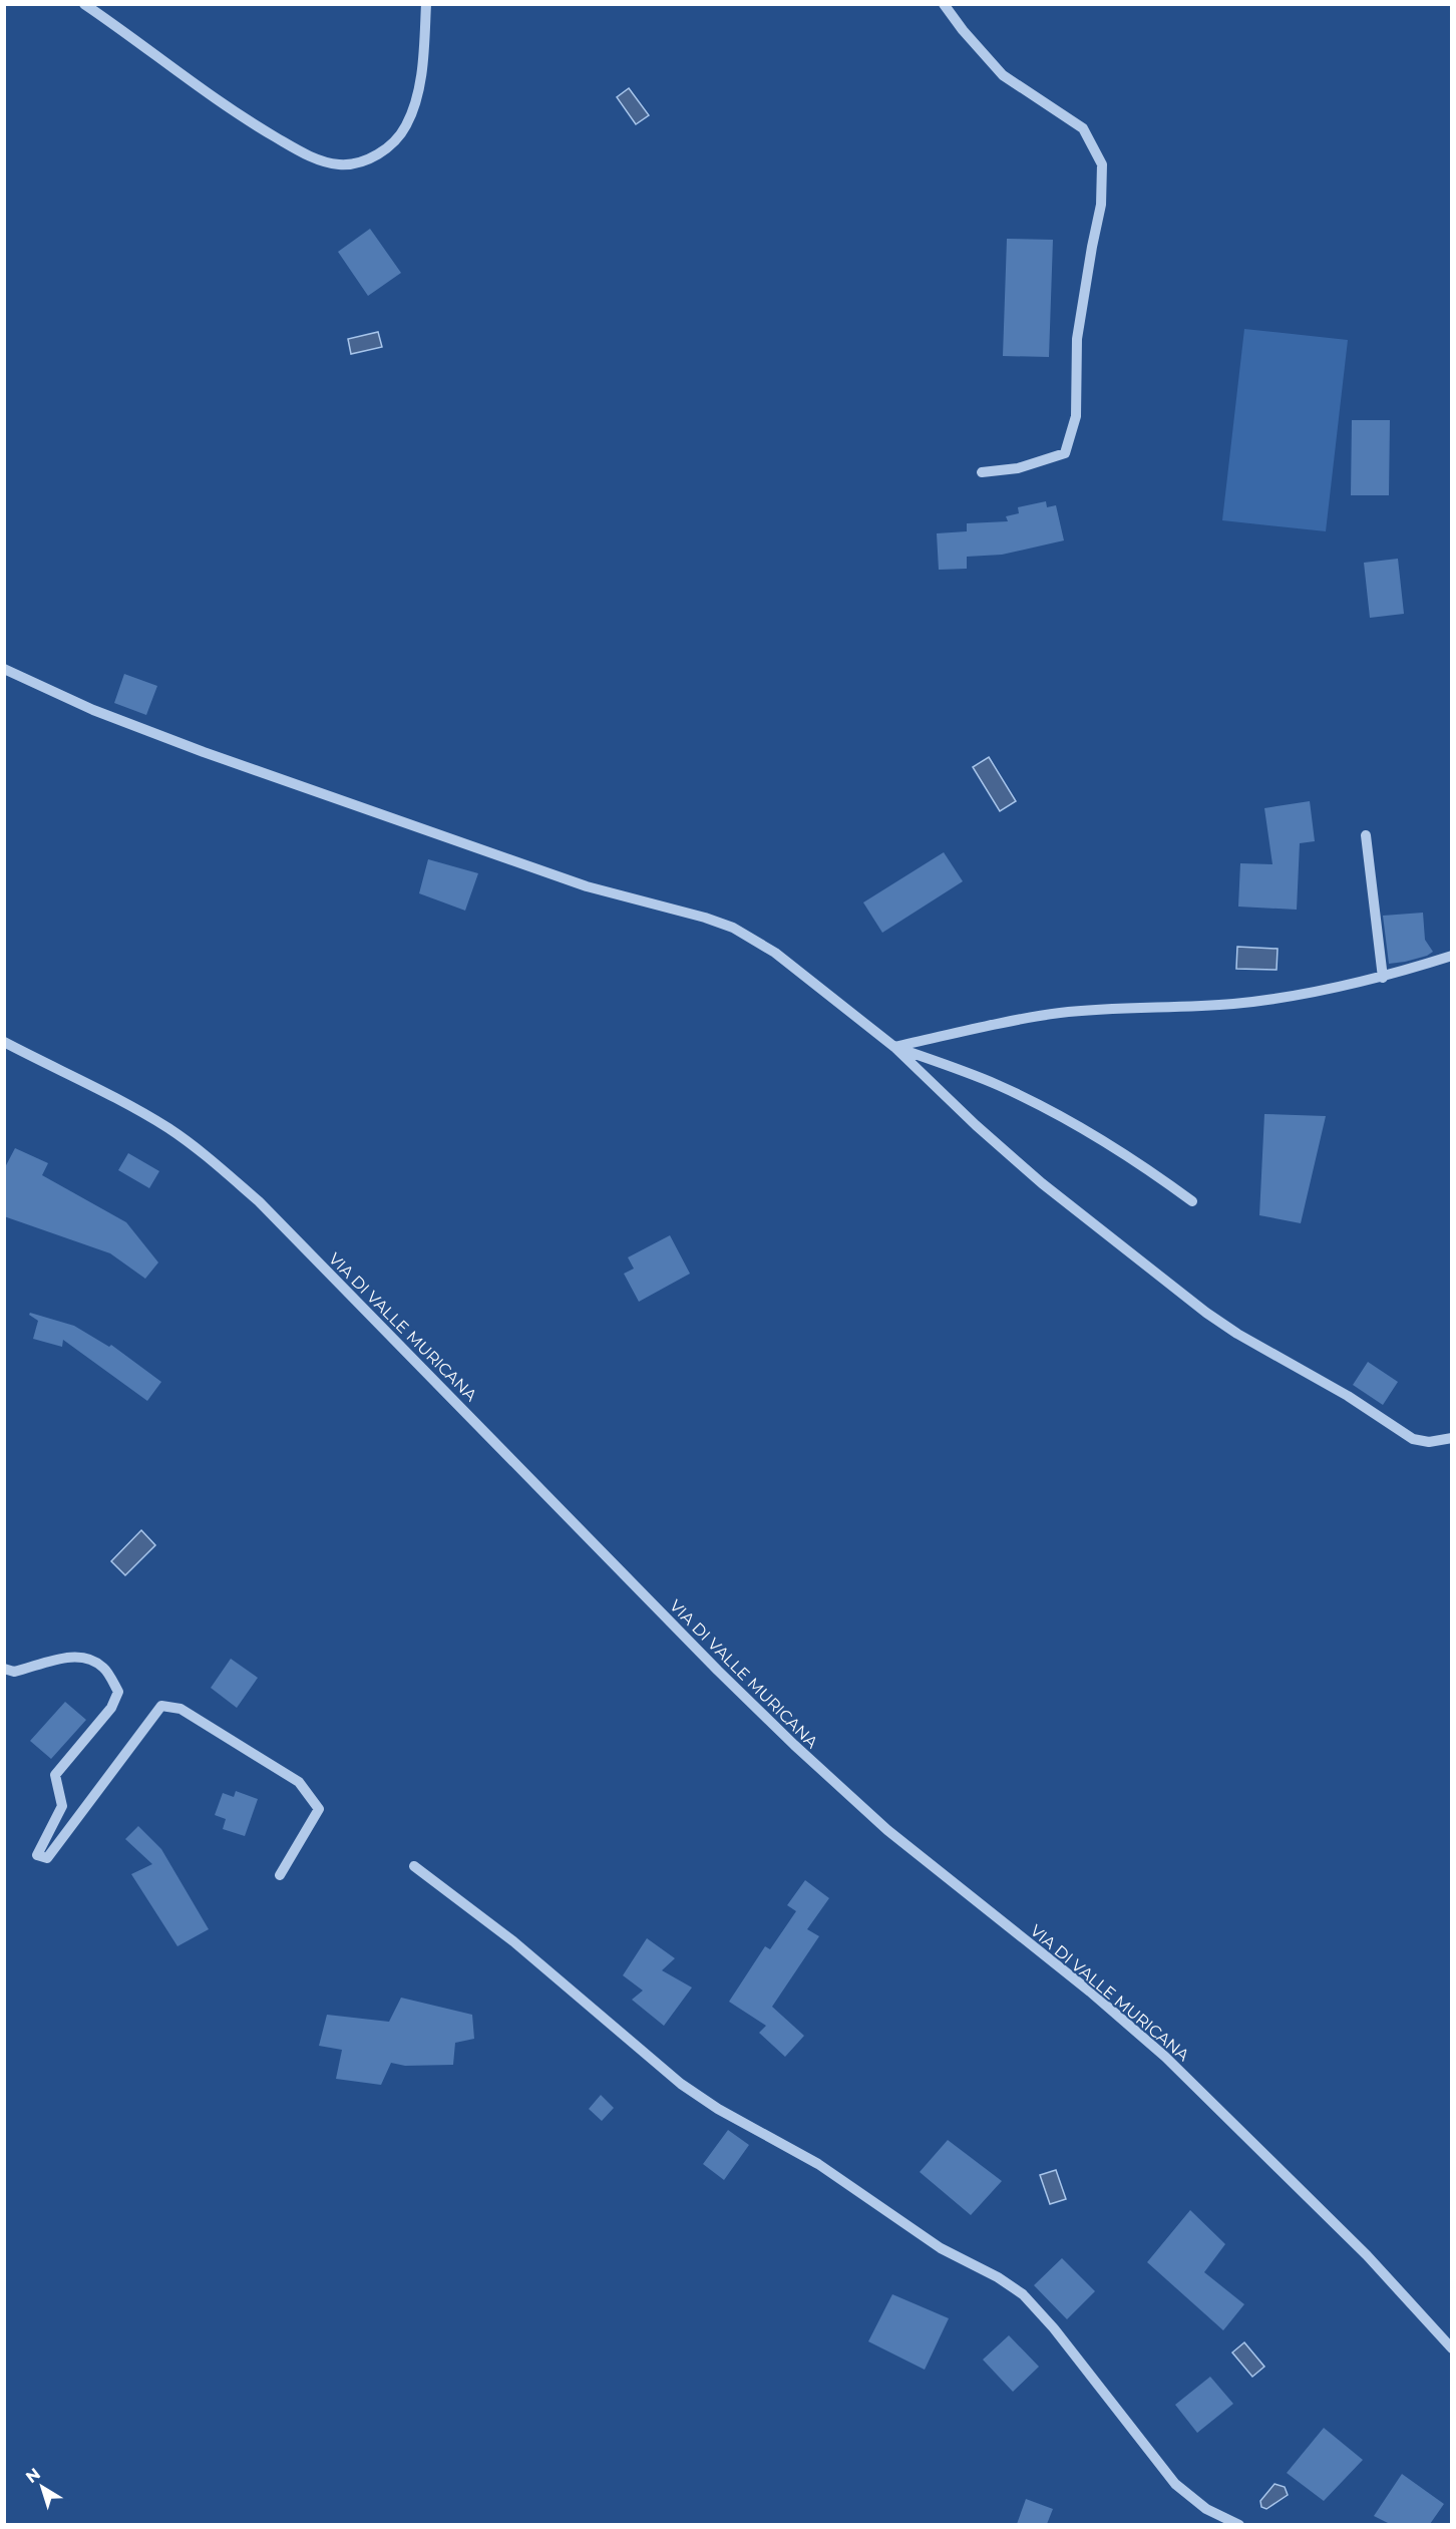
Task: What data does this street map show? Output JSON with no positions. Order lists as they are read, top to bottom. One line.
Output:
{"streets":{"street":["VIA DI VALLE MURICANA"]},"north":"top left"}
